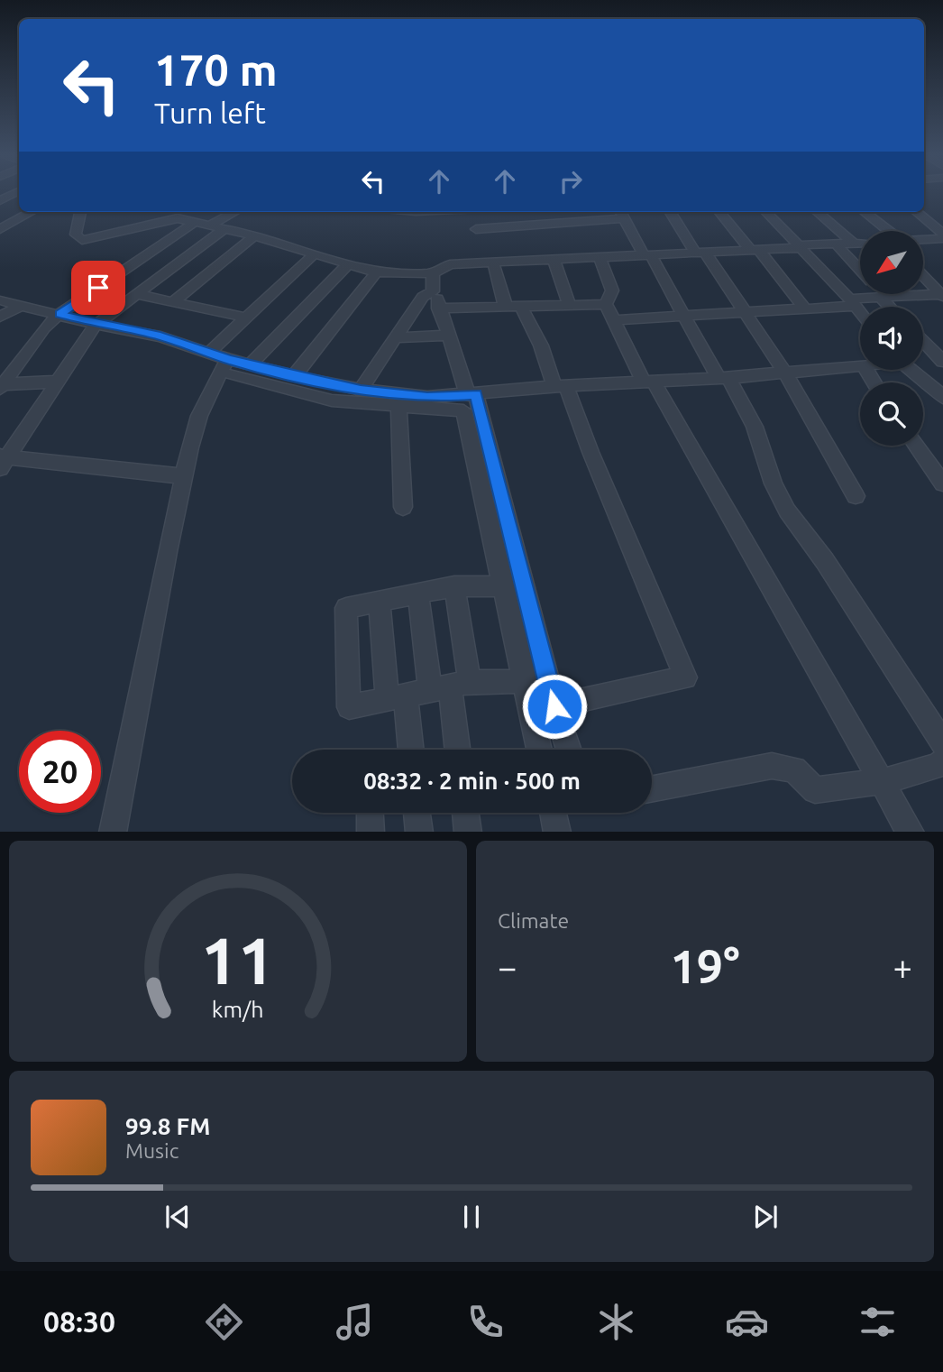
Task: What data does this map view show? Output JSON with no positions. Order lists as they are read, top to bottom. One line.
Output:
{"north":"bottom left","page":{"turn":["170 m","Turn left"],"limit":"20","trip":"08:32 · 2 min · 500 m","tile":"Climate","heat":["−","19°","+"],"song":["99.8 FM","Music"],"tabs":"08:30","gauge":["11","km/h"]}}
